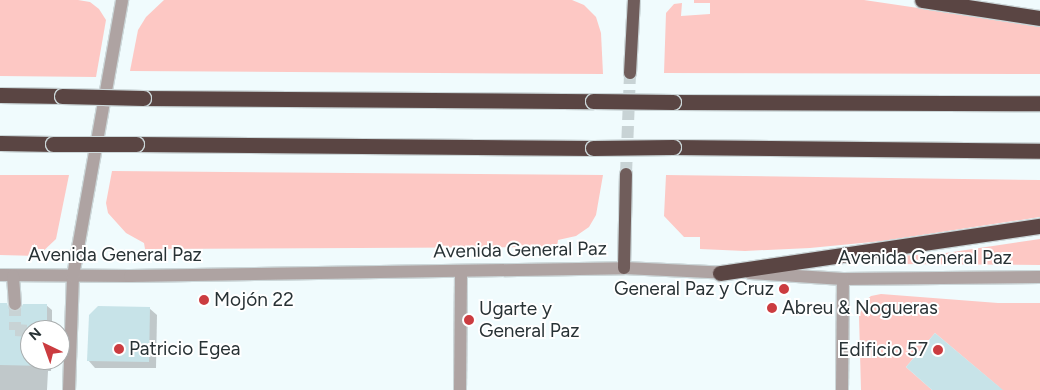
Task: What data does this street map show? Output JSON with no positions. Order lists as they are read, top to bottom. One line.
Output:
{"streets":{"street":["Avenida General Paz"]},"places":["General Paz y Cruz","Mojón 22","Abreu & Nogueras","Ugarte y General Paz","Patricio Egea","Edificio 57"],"north":"top left"}
